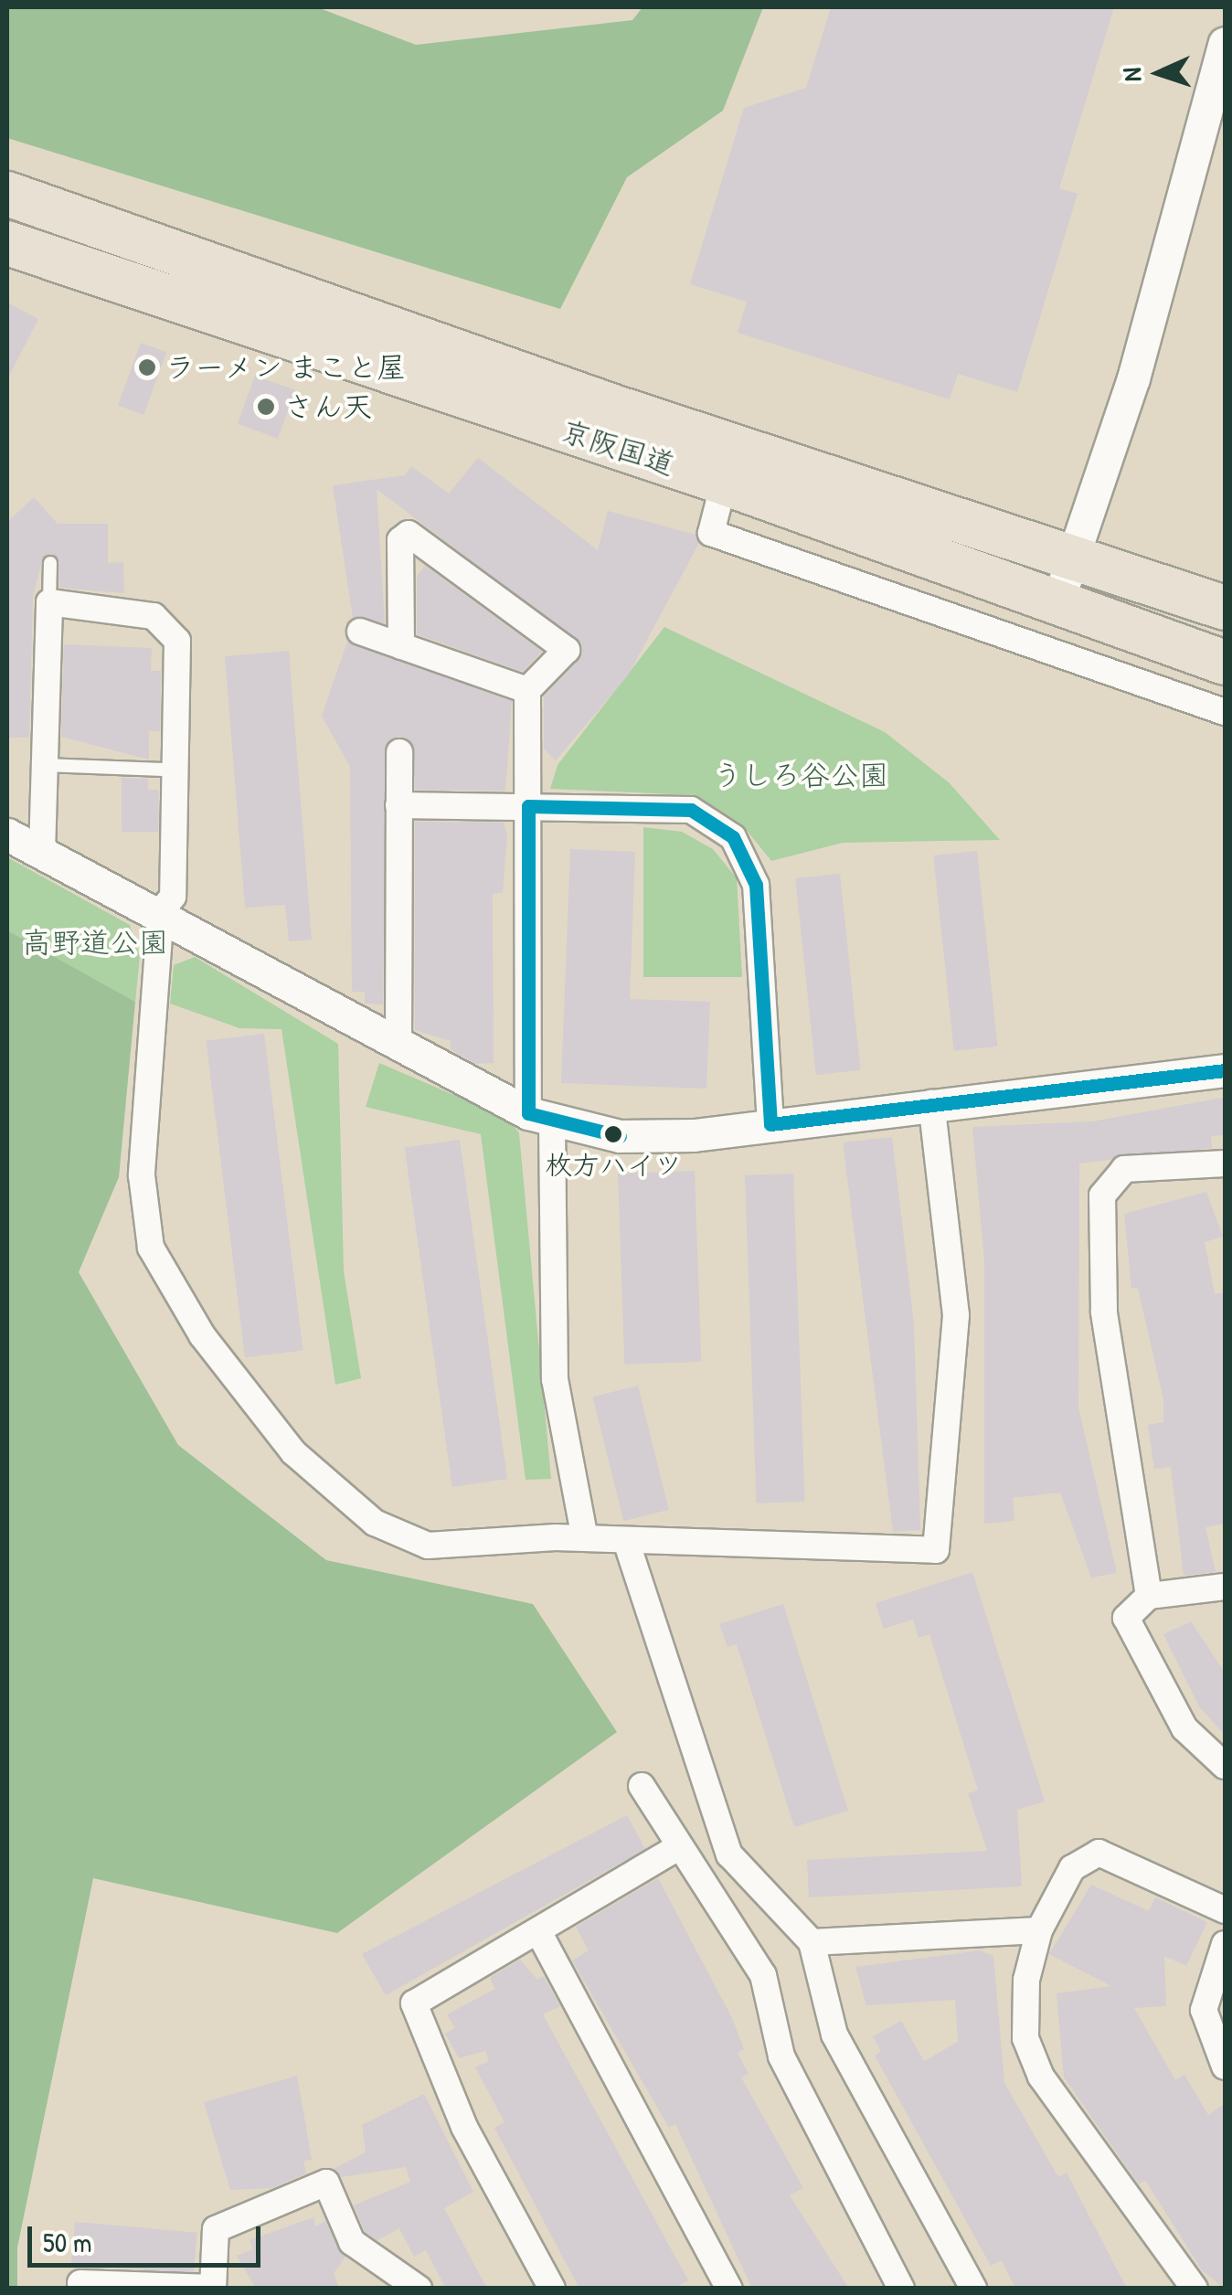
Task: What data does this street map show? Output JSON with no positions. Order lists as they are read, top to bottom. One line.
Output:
{"streets":{"highway":["京阪国道"]},"parks":["うしろ谷公園","高野道公園"],"places":["ラーメン まこと屋","さん天","枚方ハイツ"],"scale_bar":"50 m","north":"left"}
